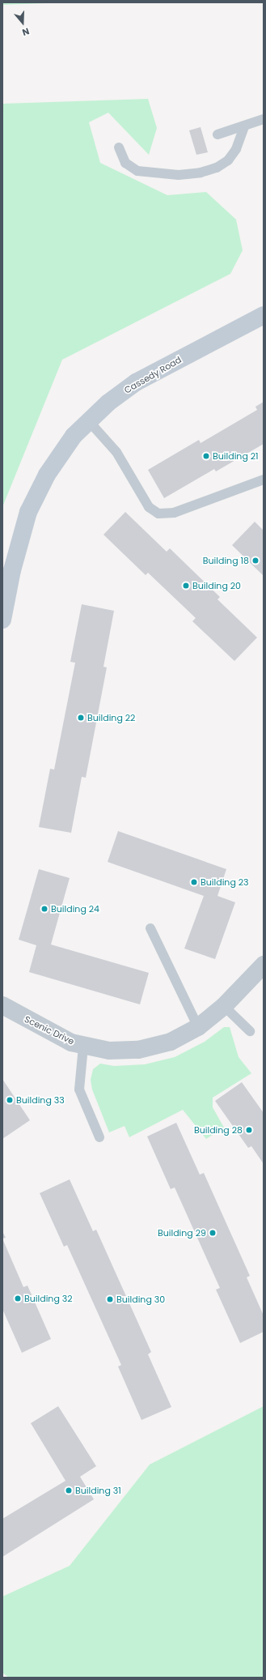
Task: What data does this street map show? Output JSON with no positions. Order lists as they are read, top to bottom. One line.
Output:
{"streets":{"street":["Cassedy Road","Scenic Drive"]},"places":["Building 21","Building 18","Building 20","Building 22","Building 23","Building 24","Building 33","Building 28","Building 29","Building 32","Building 30","Building 31"],"north":"bottom"}
